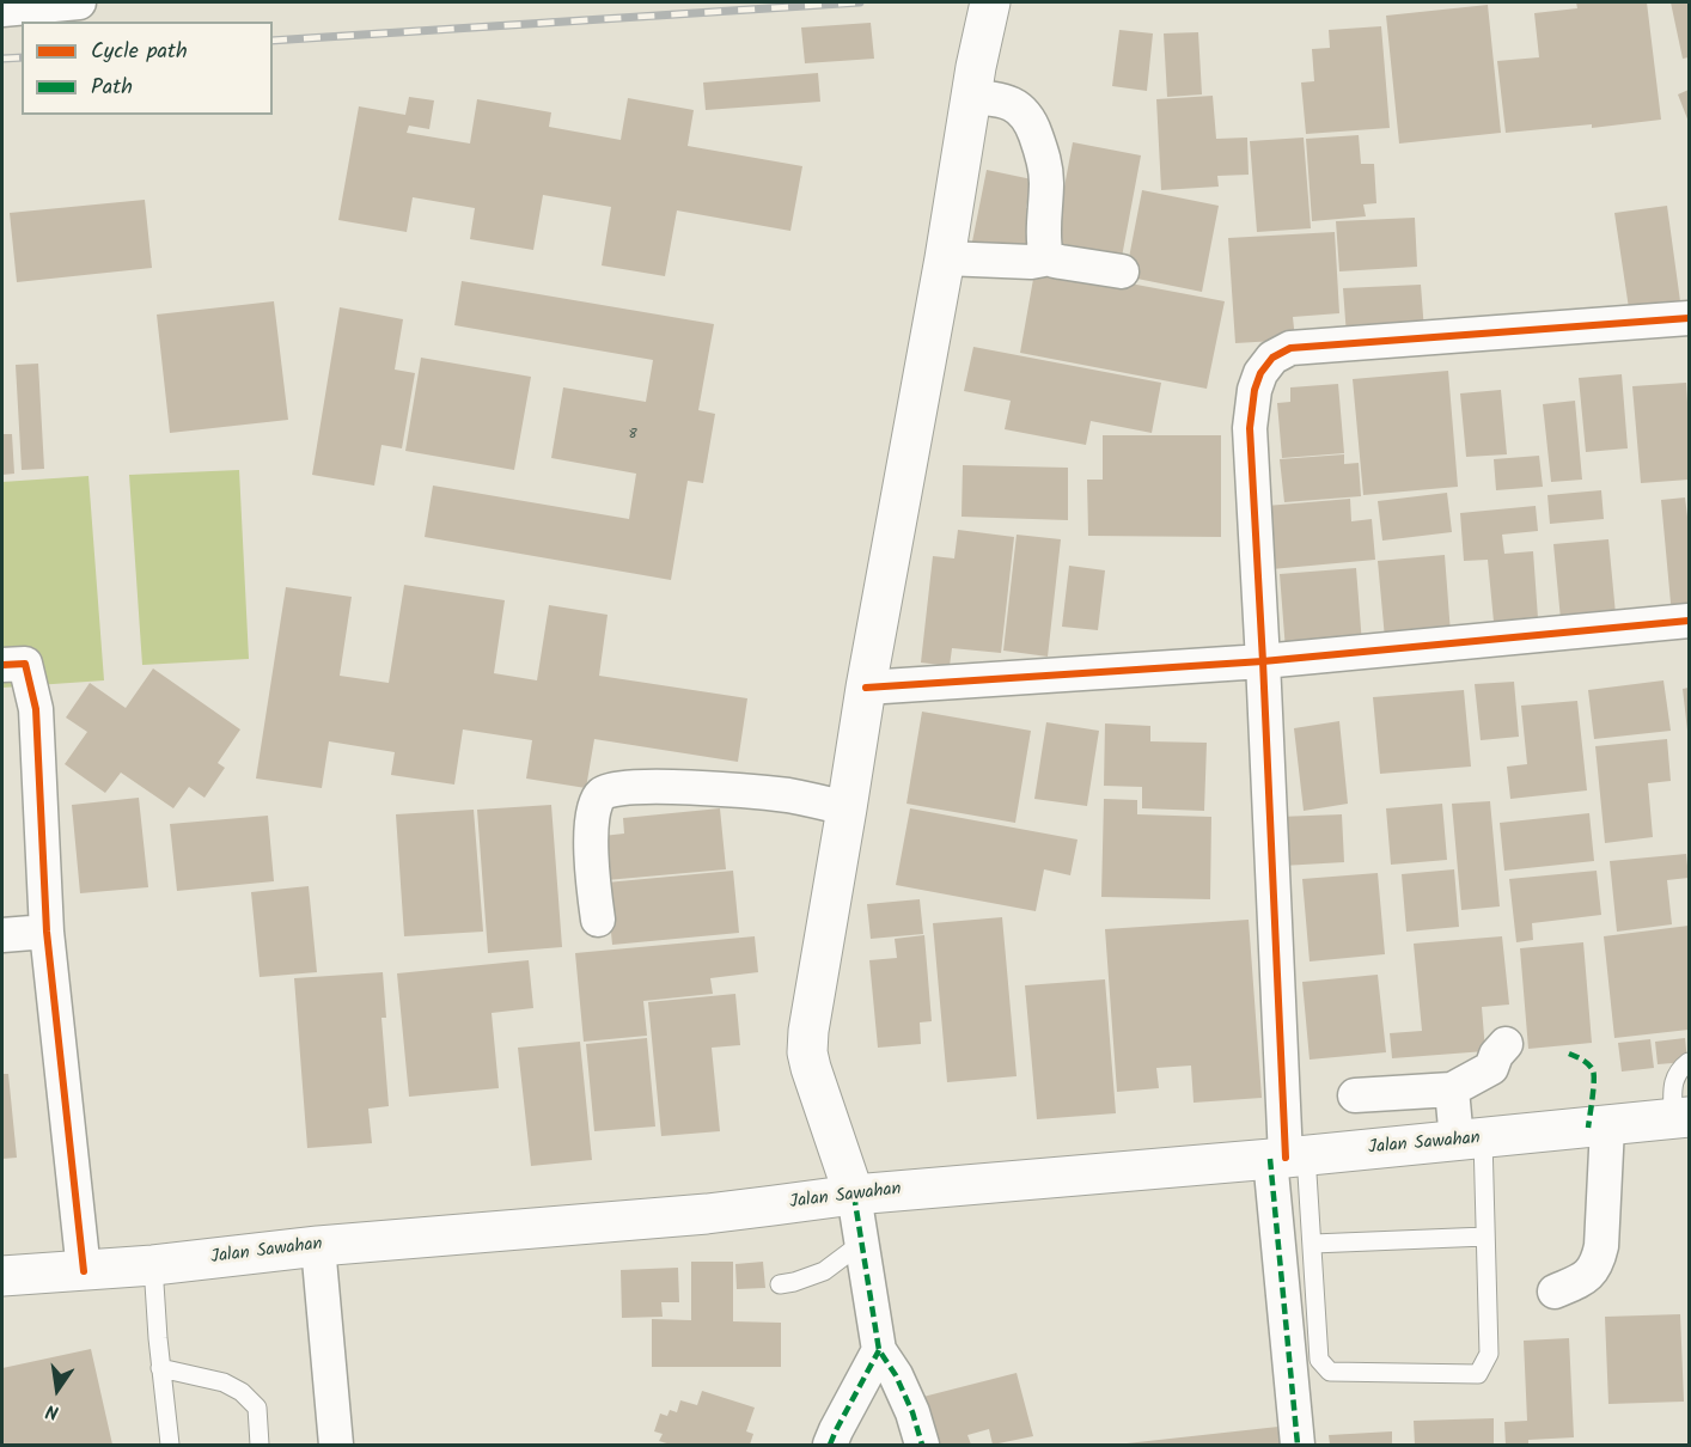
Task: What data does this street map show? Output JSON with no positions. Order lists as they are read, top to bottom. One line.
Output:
{"streets":{"main road":["Jalan Sawahan"]},"house_numbers":["8"],"legend":["Cycle path","Path"],"north":"bottom"}
